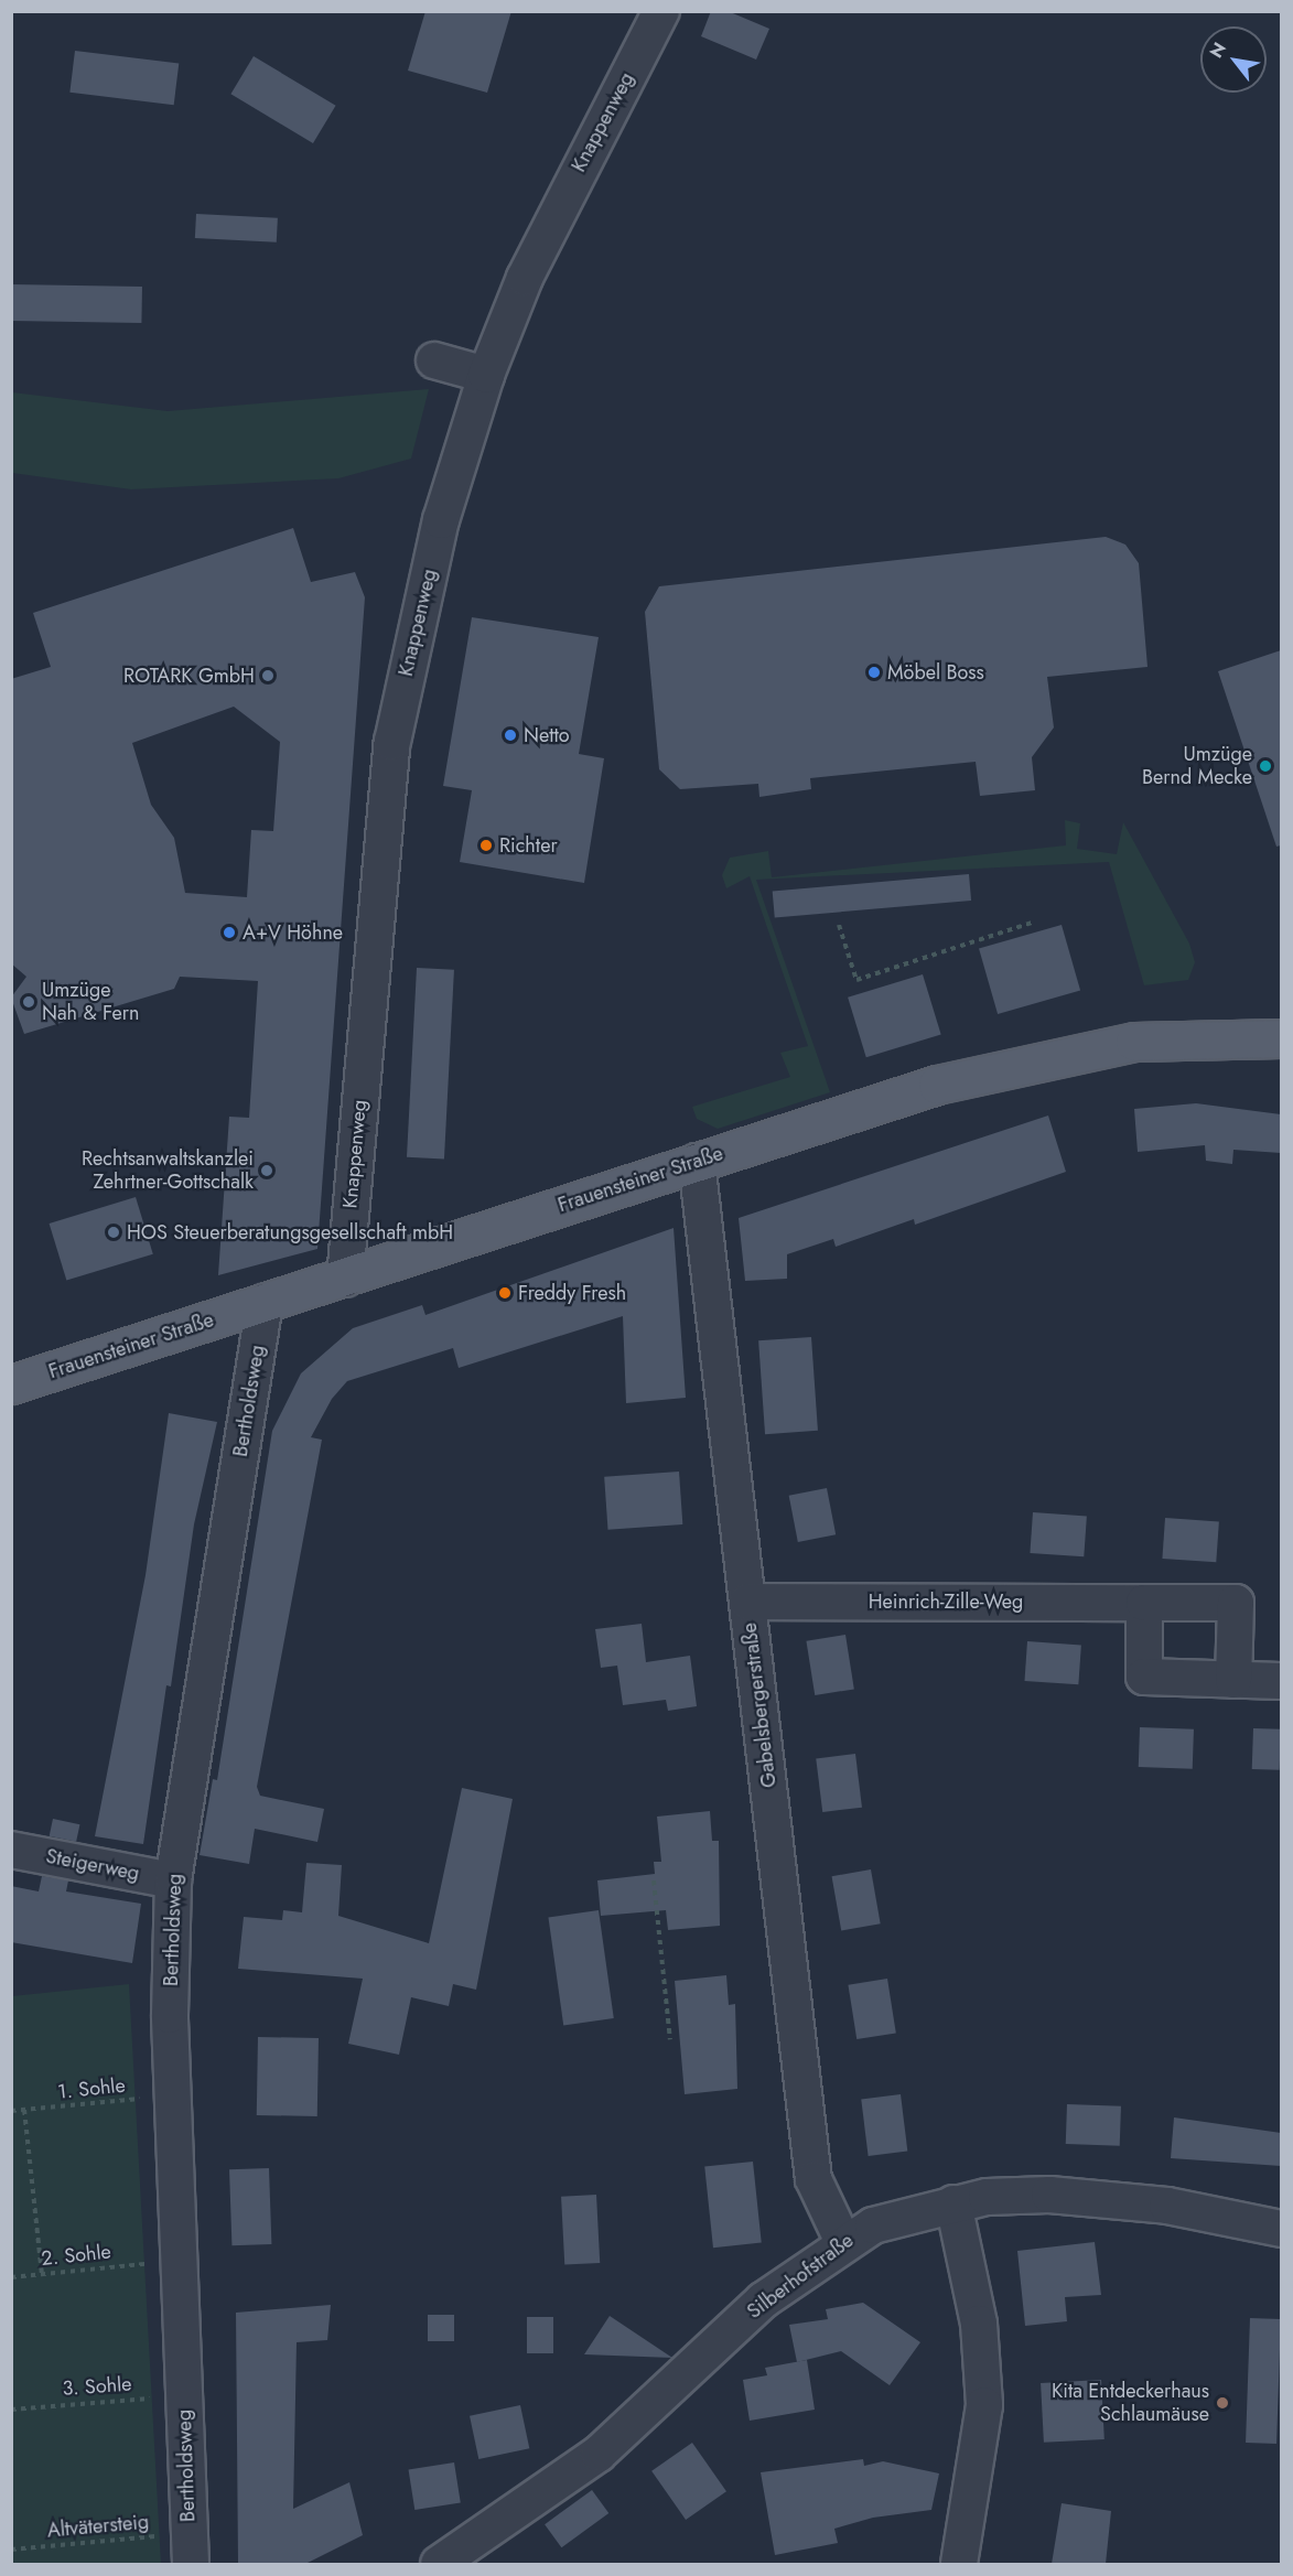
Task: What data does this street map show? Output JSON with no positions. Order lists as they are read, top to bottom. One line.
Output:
{"streets":{"main road":["Frauensteiner Straße"],"street":["Knappenweg","Bertholdsweg","Heinrich-Zille-Weg","Gabelsbergerstraße","Steigerweg","Silberhofstraße"],"path":["1. Sohle","2. Sohle","3. Sohle","Altvätersteig"]},"crossings":[["Knappenweg","Frauensteiner Straße"],["Frauensteiner Straße","Bertholdsweg"],["Frauensteiner Straße","Gabelsbergerstraße"],["Bertholdsweg","Steigerweg"],["Bertholdsweg","1. Sohle"],["Bertholdsweg","3. Sohle"],["Bertholdsweg","Altvätersteig"],["Heinrich-Zille-Weg","Gabelsbergerstraße"],["Gabelsbergerstraße","Silberhofstraße"]],"places":["Möbel Boss","ROTARK GmbH","Netto","Umzüge Bernd Mecke","Richter","A+V Höhne","Umzüge Nah & Fern","Rechtsanwaltskanzlei Zehrtner-Gottschalk","HOS Steuerberatungsgesellschaft mbH","Freddy Fresh","Kita Entdeckerhaus Schlaumäuse"],"north":"top left"}
